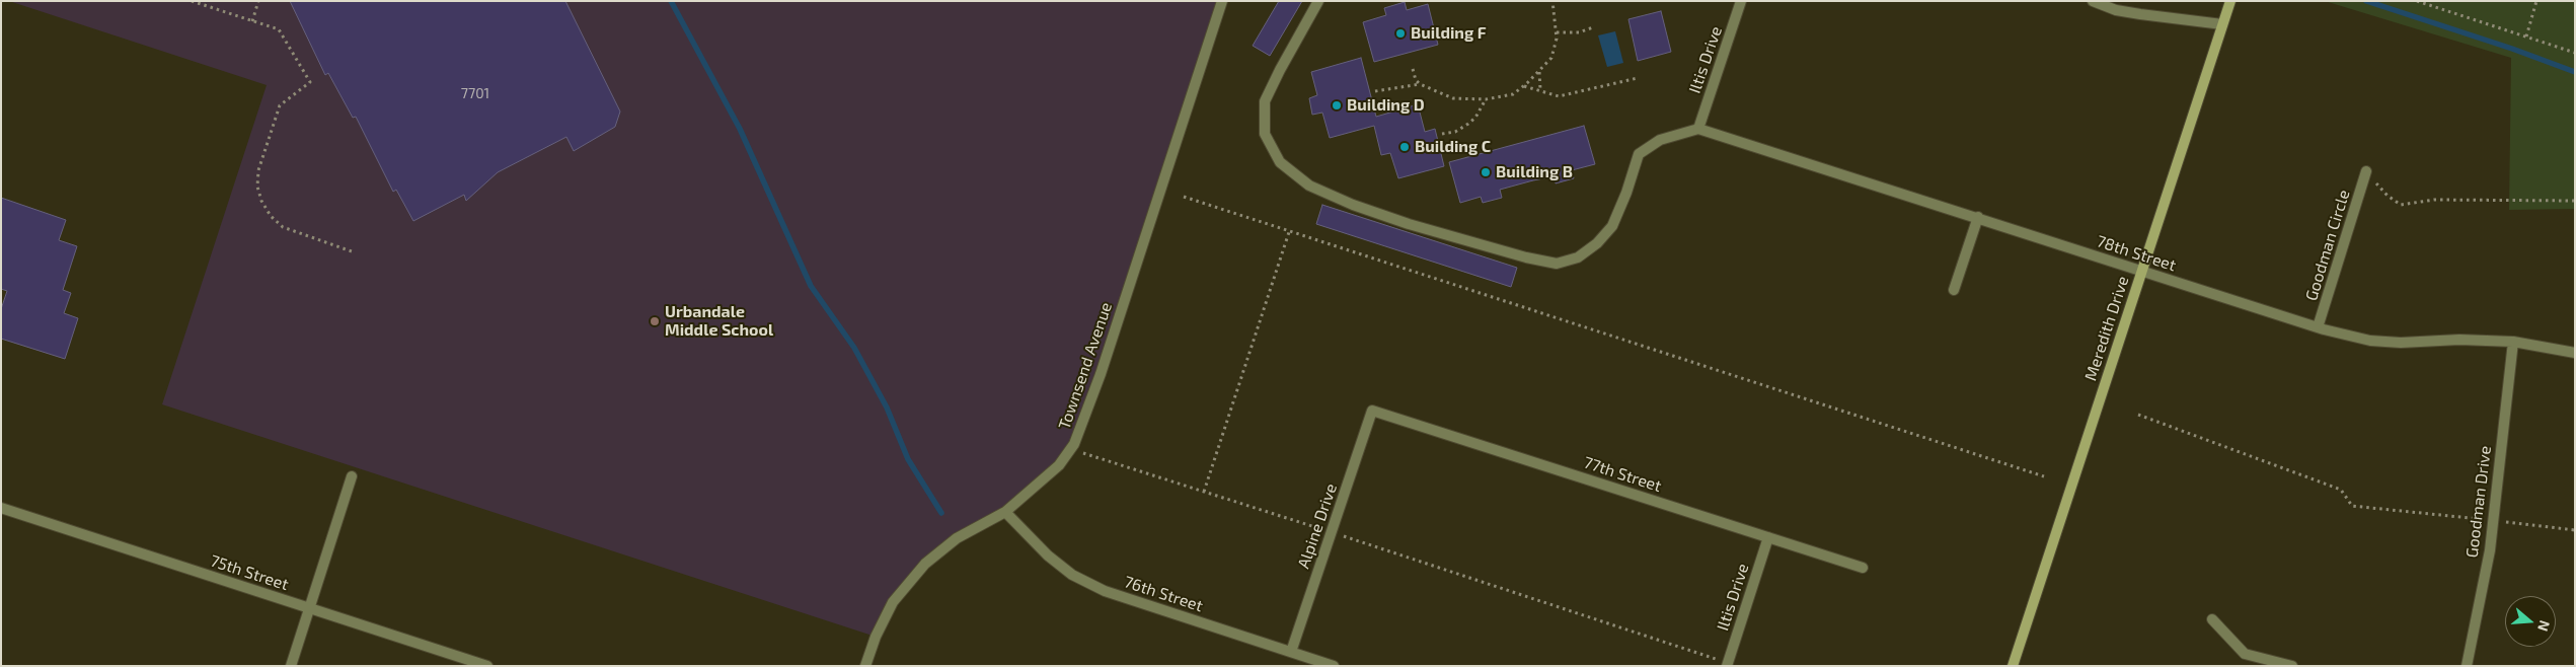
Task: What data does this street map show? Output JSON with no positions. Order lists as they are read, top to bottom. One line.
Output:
{"streets":{"main road":["Meredith Drive"],"street":["Iltis Drive","Goodman Circle","78th Street","Townsend Avenue","77th Street","Goodman Drive","Alpine Drive","75th Street","76th Street"]},"crossings":[["Iltis Drive","78th Street"],["Iltis Drive","77th Street"],["Goodman Circle","78th Street"],["78th Street","Meredith Drive"],["78th Street","Goodman Drive"],["Townsend Avenue","76th Street"],["77th Street","Alpine Drive"],["Alpine Drive","76th Street"]],"places":["Building F","Building D","Building C","Building B","Urbandale Middle School"],"house_numbers":["7701"],"north":"right"}
